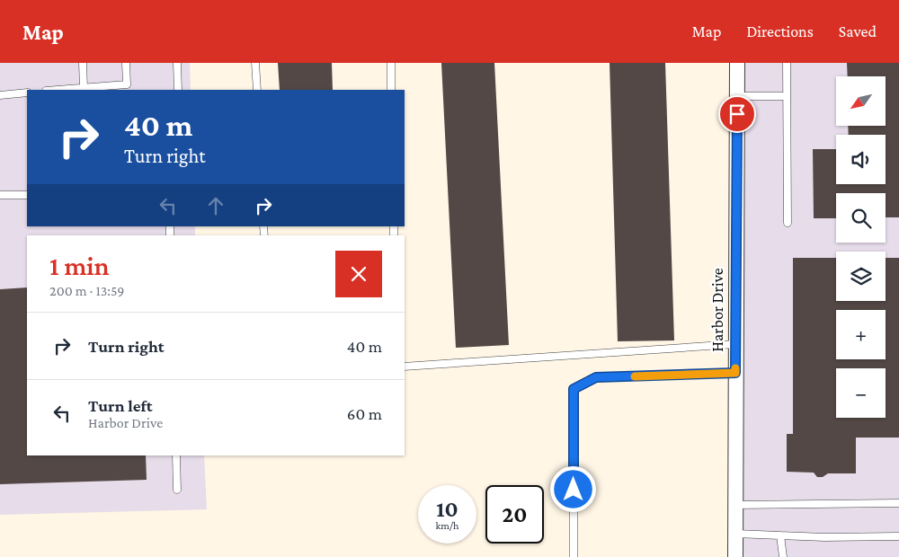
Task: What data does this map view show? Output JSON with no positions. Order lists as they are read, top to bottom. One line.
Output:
{"streets":{"street":["Harbor Drive"]},"north":"bottom left","page":{"header":"Map","nav":["Map","Directions","Saved"],"map_buttons":["+","−"],"turn":["40 m","Turn right"],"heading":["1 min","200 m · 13:59"],"list":[{"name":"Turn right","value":"40 m"},{"name":"Turn left","note":"Harbor Drive","value":"60 m"}],"speed":"10 km/h","limit":"20"}}
